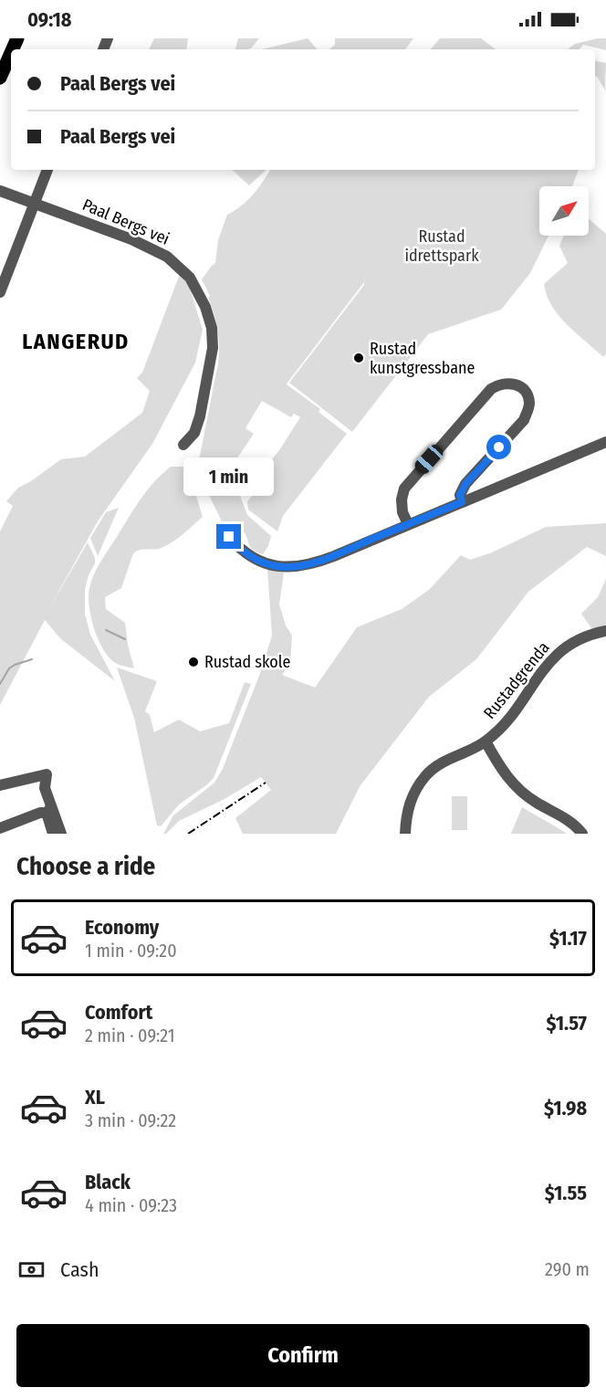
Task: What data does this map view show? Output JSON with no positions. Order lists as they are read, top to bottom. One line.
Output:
{"streets":{"street":["Paal Bergs vei","Rustadgrenda"]},"districts":["LANGERUD"],"parks":["Rustad idrettspark"],"places":["Rustad kunstgressbane","Rustad skole"],"north":"top right","page":{"status":"09:18","banner":["Paal Bergs vei","Paal Bergs vei"],"bubble":"1 min","heading":"Choose a ride","list":[{"name":"Economy","note":"1 min · 09:20","value":"$1.17"},{"name":"Comfort","note":"2 min · 09:21","value":"$1.57"},{"name":"XL","note":"3 min · 09:22","value":"$1.98"},{"name":"Black","note":"4 min · 09:23","value":"$1.55"}],"pay":["Cash","290 m"],"buttons":"Confirm"}}
